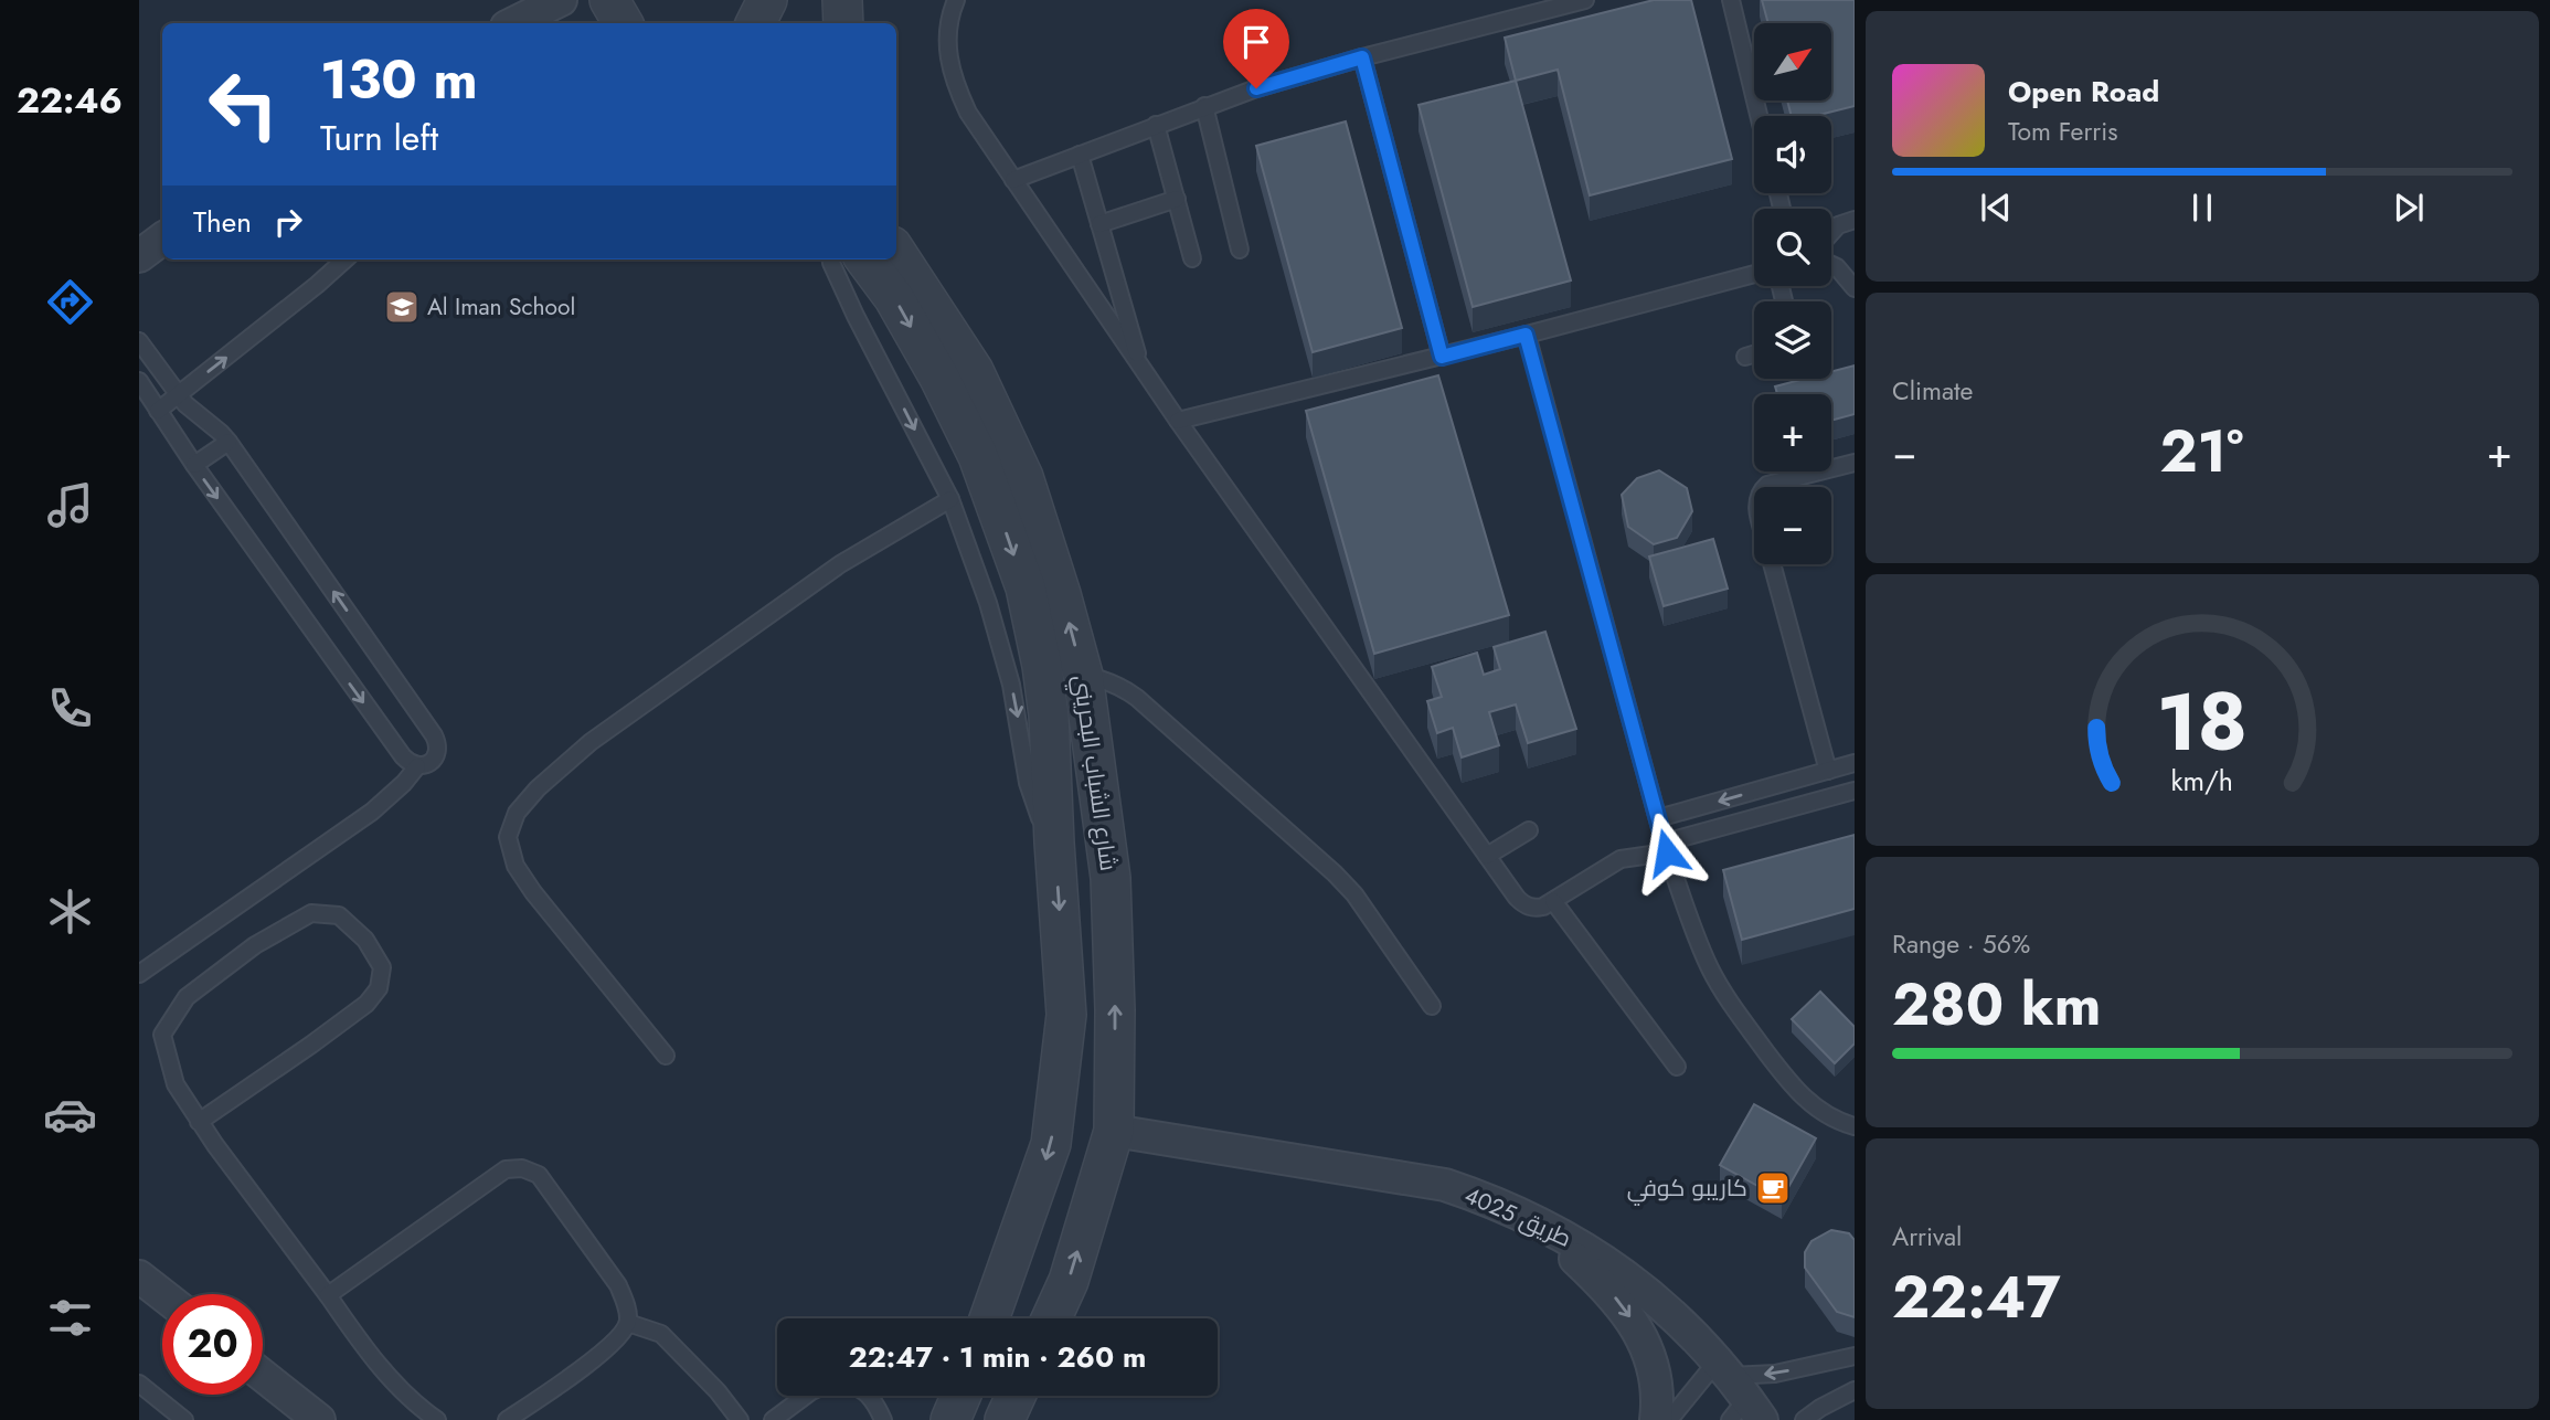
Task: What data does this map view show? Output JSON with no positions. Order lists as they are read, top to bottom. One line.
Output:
{"streets":{"street":["شارع الشباب البحريني","طريق 4025"]},"crossings":[["شارع الشباب البحريني","طريق 4025"]],"places":{"school or university":["Al Iman School"],"cafe":["كاريبو كوفي"]},"north":"top right","page":{"tabs":"22:46","map_buttons":["+","−"],"turn":["130 m","Turn left"],"song":["Open Road","Tom Ferris"],"then":"Then","tile":["Climate",["Range · 56%","280 km"],["Arrival","22:47"]],"heat":["−","21°","+"],"limit":"20","trip":"22:47 · 1 min · 260 m","gauge":["18","km/h"]}}
